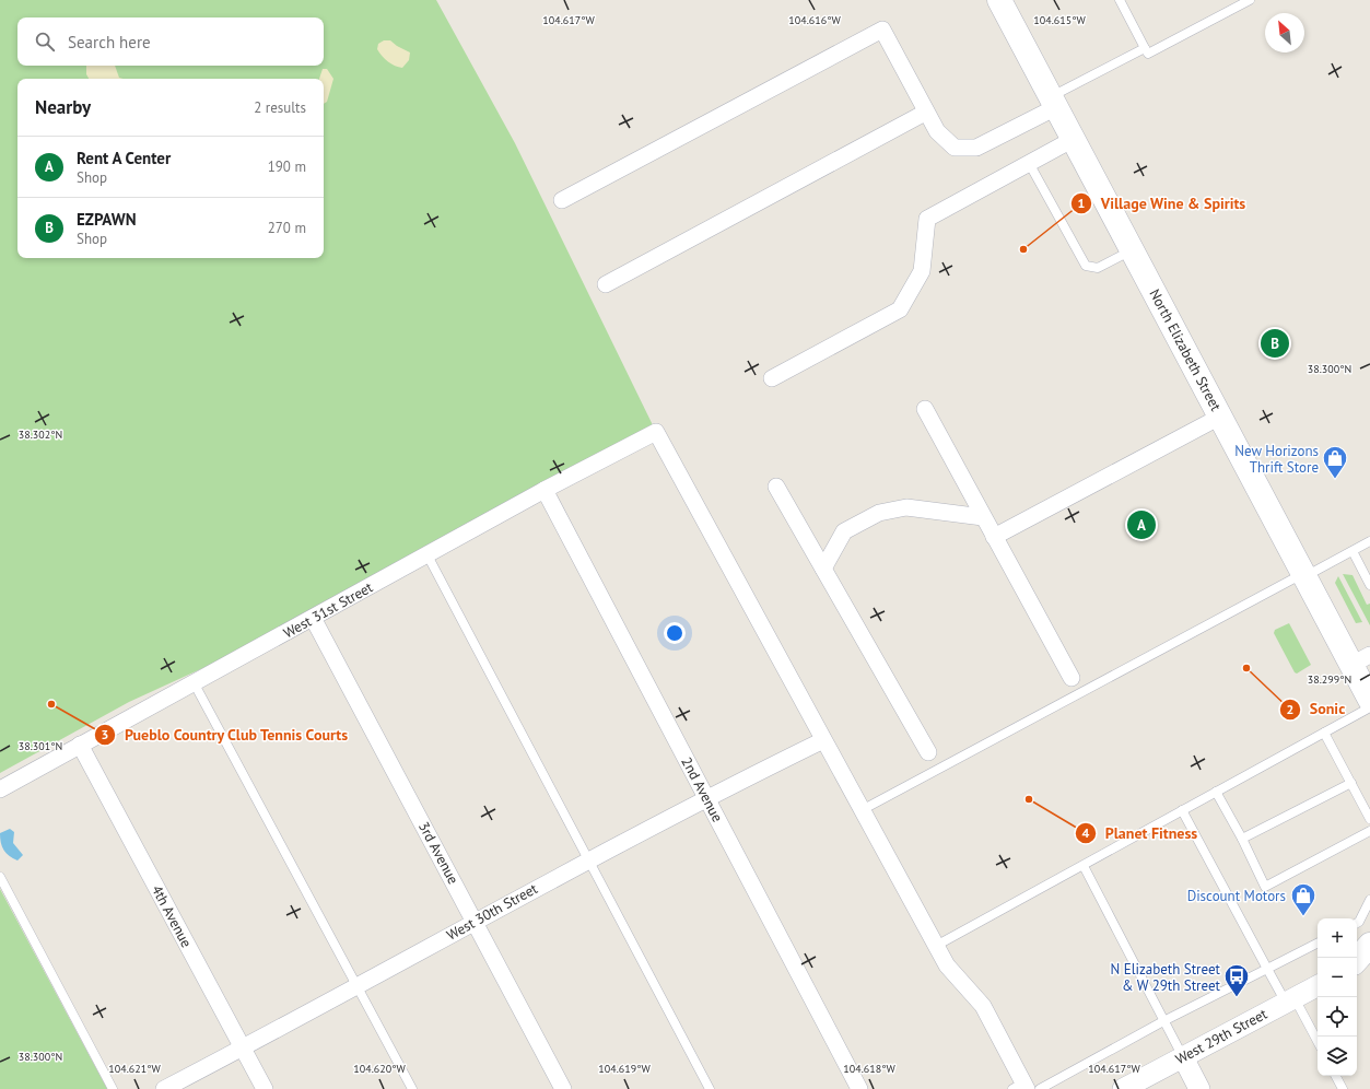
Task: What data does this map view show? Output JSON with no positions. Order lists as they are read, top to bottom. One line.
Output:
{"streets":{"main road":["North Elizabeth Street"],"street":["West 31st Street","2nd Avenue","3rd Avenue","West 30th Street","4th Avenue","West 29th Street"]},"crossings":[["West 31st Street","2nd Avenue"],["West 31st Street","3rd Avenue"],["West 31st Street","West 30th Street"],["West 31st Street","4th Avenue"],["2nd Avenue","West 30th Street"],["3rd Avenue","West 30th Street"],["West 30th Street","4th Avenue"]],"places":{"other":["Village Wine & Spirits","Sonic","Pueblo Country Club Tennis Courts","Planet Fitness"],"shop":["New Horizons Thrift Store","Discount Motors"],"bus stop":["N Elizabeth Street & W 29th Street"]},"north":"top left","page":{"search":"Search here","heading":["Nearby","2 results"],"list":[{"mark":"A","name":"Rent A Center","note":"Shop","value":"190 m"},{"mark":"B","name":"EZPAWN","note":"Shop","value":"270 m"}],"pins":["B","A"],"map_buttons":["+","−"]},"coordinates":["104.617°W","104.616°W","104.615°W","38.300°N","38.302°N","38.299°N","38.301°N","104.621°W","104.620°W","104.619°W","104.618°W"]}
